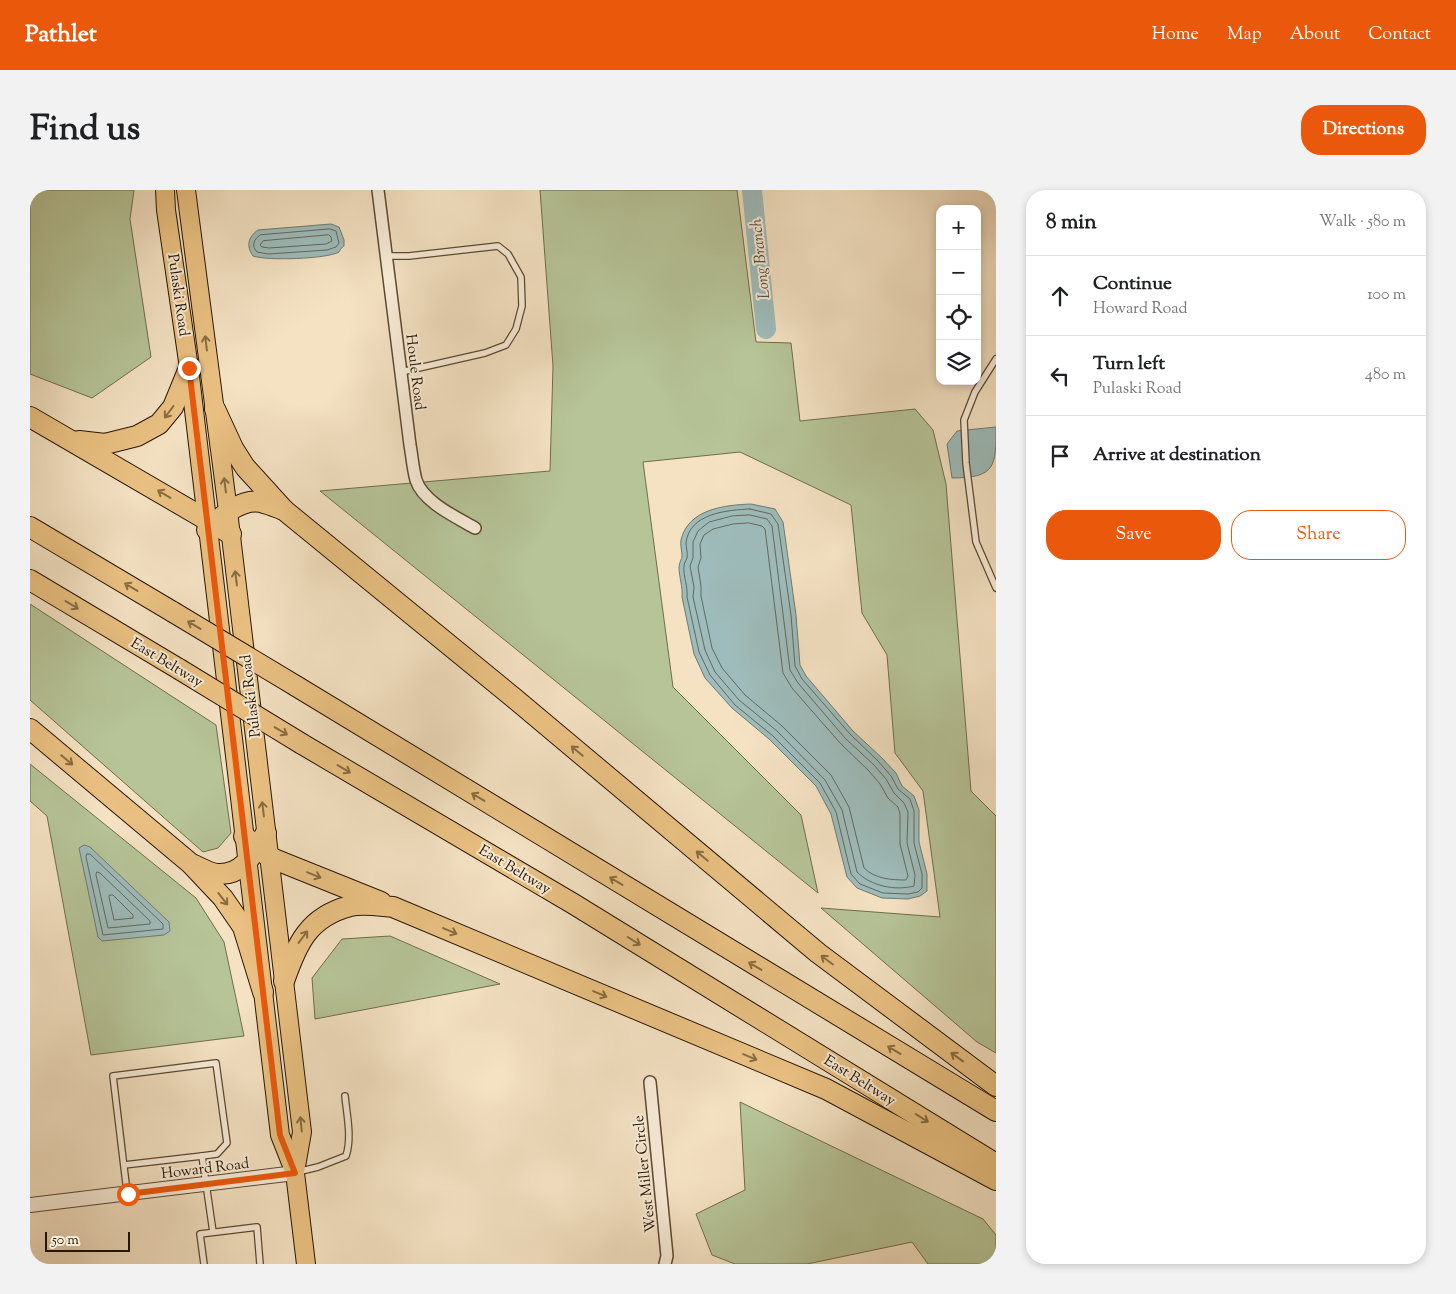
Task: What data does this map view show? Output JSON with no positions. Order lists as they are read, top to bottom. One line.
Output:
{"streets":{"highway":["East Beltway"],"main road":["Pulaski Road"],"street":["Houle Road","Howard Road","West Miller Circle"]},"crossings":[["Pulaski Road","Howard Road"]],"water":["Long Branch"],"scale_bar":"50 m","page":{"header":"Pathlet","nav":["Home","Map","About","Contact"],"title":"Find us","buttons":["Directions",["Save","Share"]],"heading":["8 min","Walk · 580 m"],"map_buttons":["+","−"],"list":[["Continue","Howard Road","100 m"],["Turn left","Pulaski Road","480 m"],"Arrive at destination"],"scale":"50 m"}}
